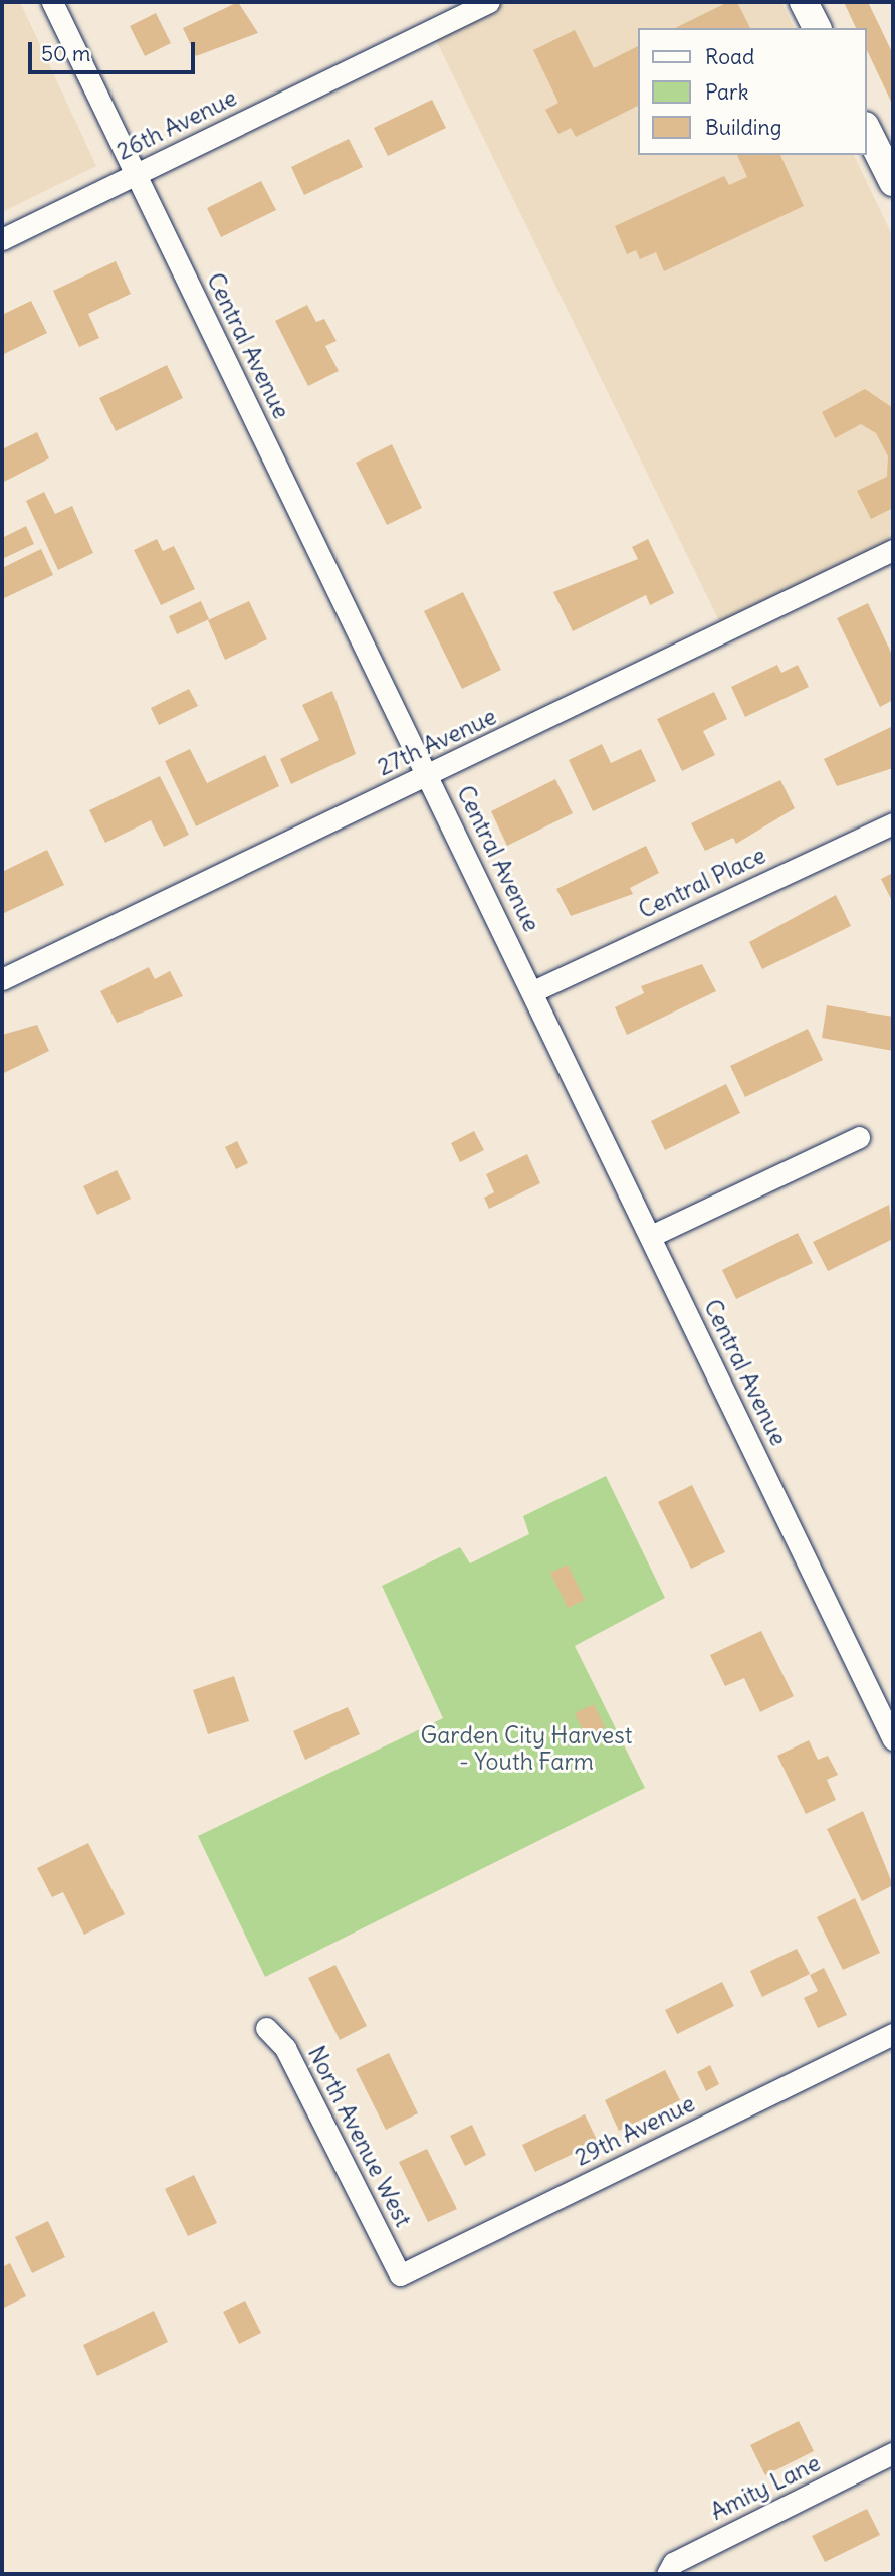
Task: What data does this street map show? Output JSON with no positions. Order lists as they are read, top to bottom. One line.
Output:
{"streets":{"street":["26th Avenue","Central Avenue","27th Avenue","Central Place","29th Avenue","North Avenue West","Amity Lane"]},"crossings":[["26th Avenue","Central Avenue"],["Central Avenue","27th Avenue"],["Central Avenue","Central Place"],["29th Avenue","North Avenue West"]],"parks":["Garden City Harvest - Youth Farm"],"legend":["Road","Park","Building"],"scale_bar":"50 m"}
